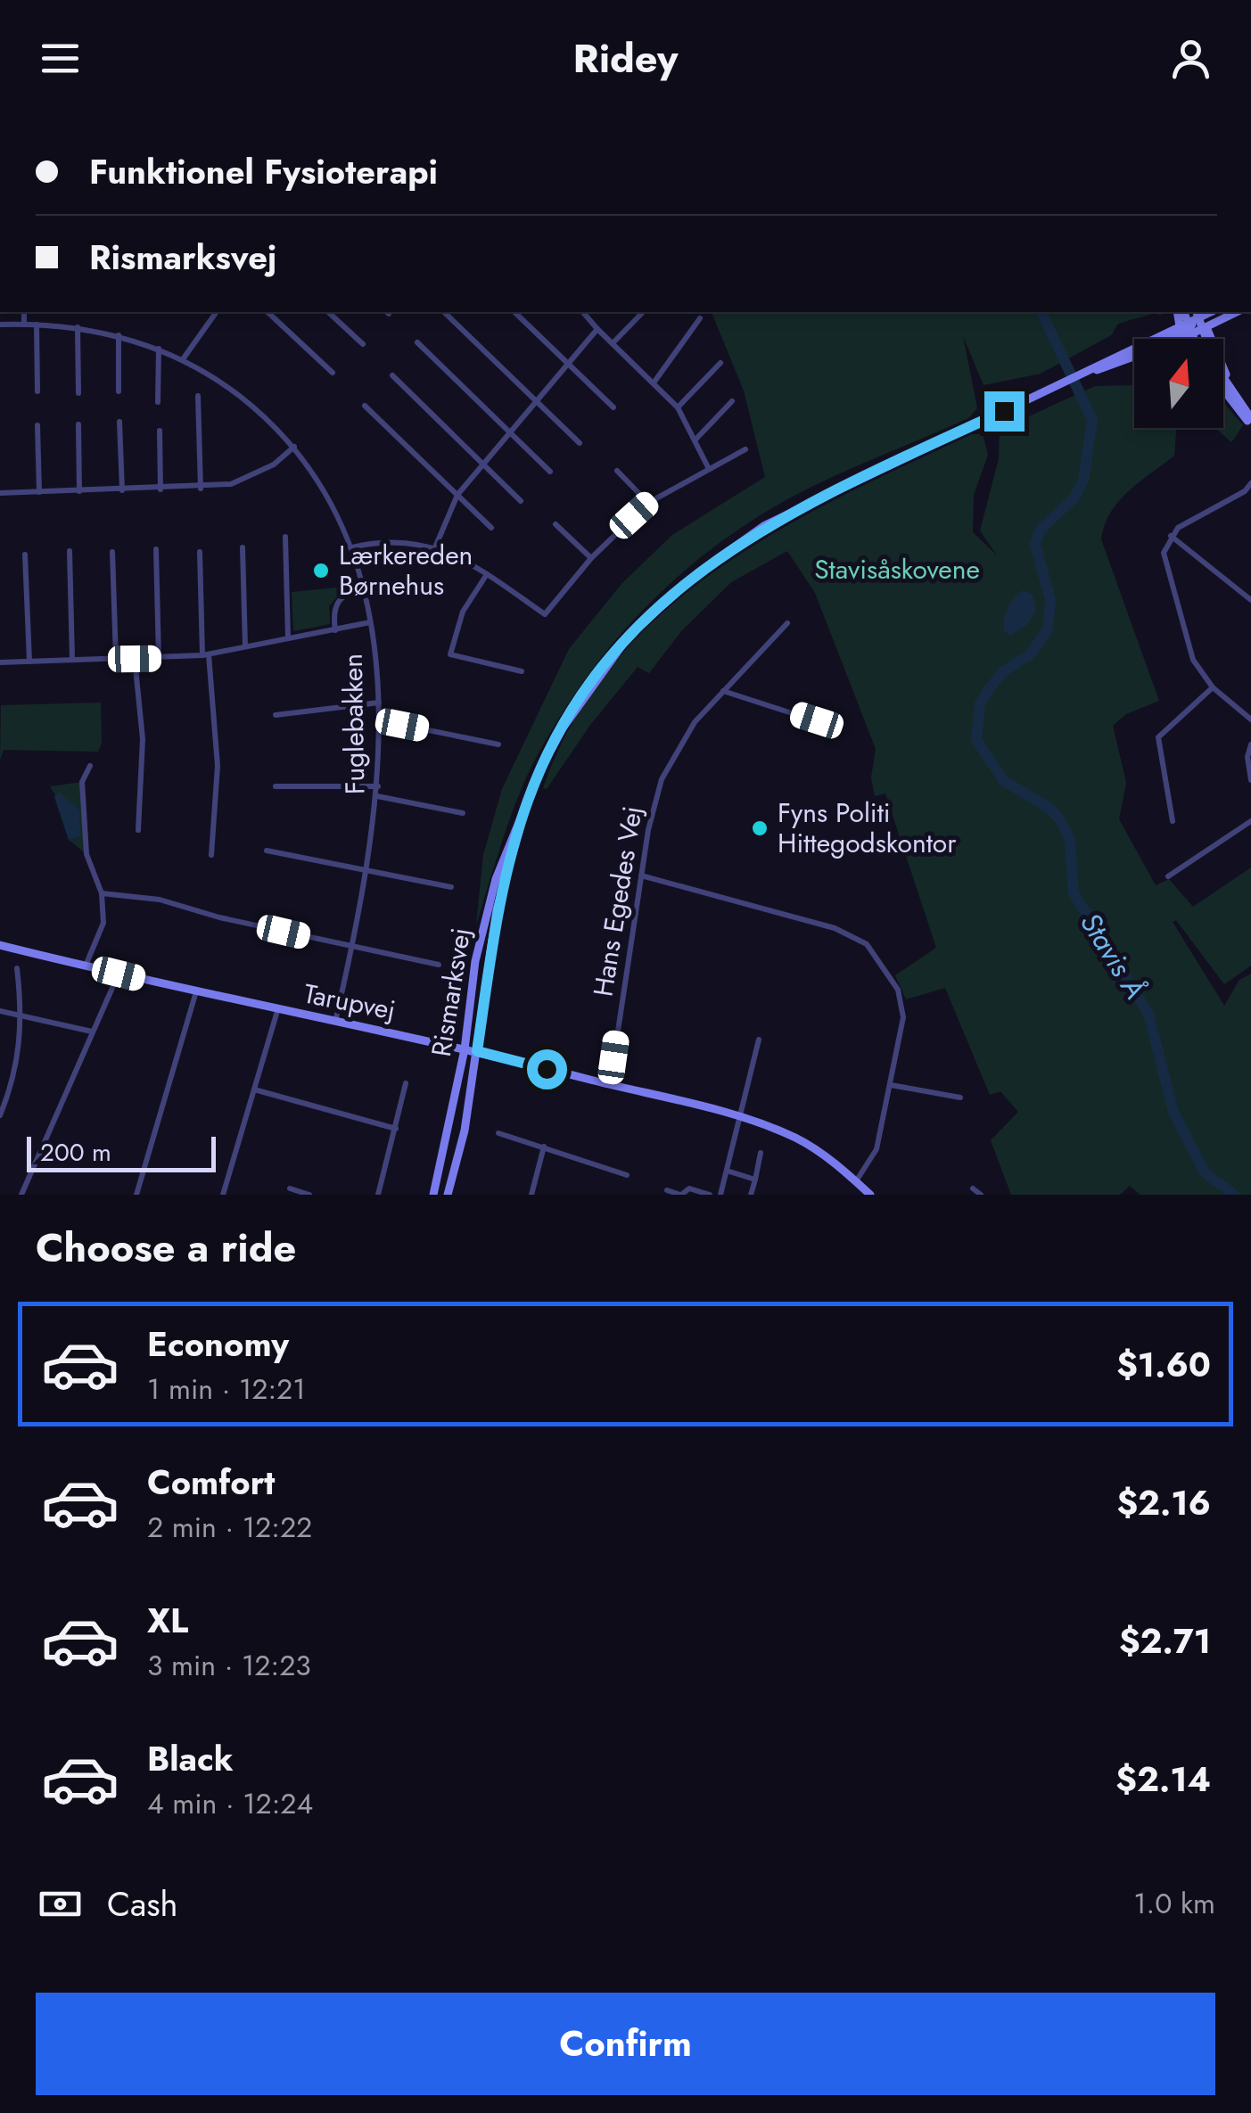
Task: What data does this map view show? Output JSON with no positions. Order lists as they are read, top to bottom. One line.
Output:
{"streets":{"main road":["Rismarksvej","Tarupvej"],"street":["Fuglebakken","Hans Egedes Vej"]},"crossings":[["Fuglebakken","Tarupvej"],["Hans Egedes Vej","Tarupvej"],["Rismarksvej","Tarupvej"]],"water":["Stavis Å"],"parks":["Stavisåskovene"],"places":["Lærkereden Børnehus","Fyns Politi Hittegodskontor"],"scale_bar":"200 m","north":"top","page":{"header":"Ridey","banner":["Funktionel Fysioterapi","Rismarksvej"],"scale":"200 m","heading":"Choose a ride","list":[{"name":"Economy","note":"1 min · 12:21","value":"$1.60"},{"name":"Comfort","note":"2 min · 12:22","value":"$2.16"},{"name":"XL","note":"3 min · 12:23","value":"$2.71"},{"name":"Black","note":"4 min · 12:24","value":"$2.14"}],"pay":["Cash","1.0 km"],"buttons":"Confirm"}}
